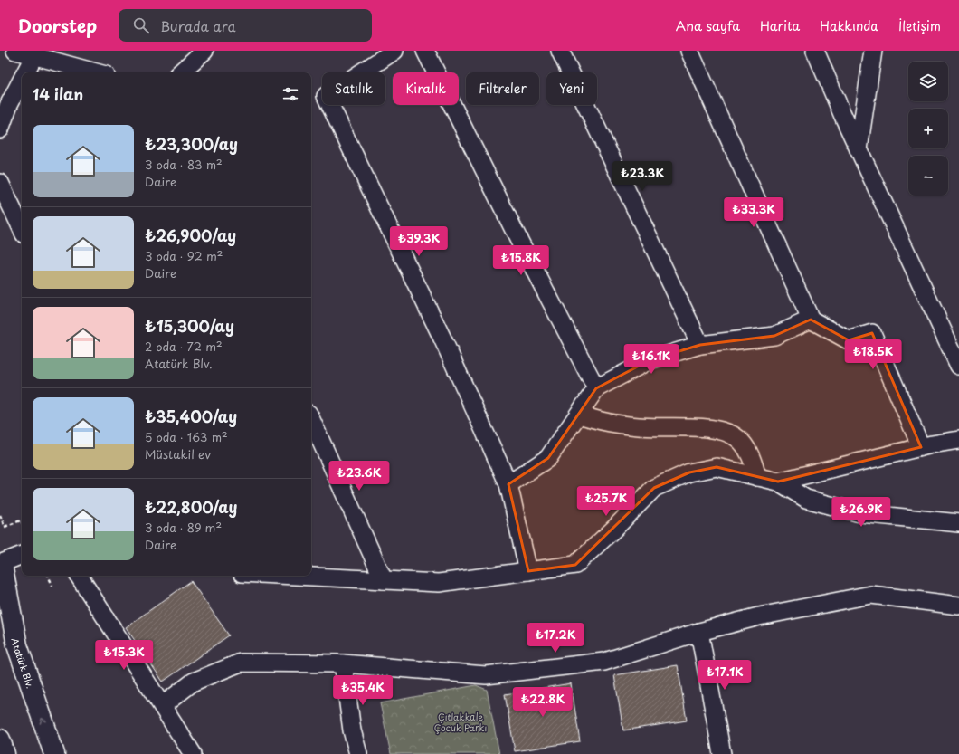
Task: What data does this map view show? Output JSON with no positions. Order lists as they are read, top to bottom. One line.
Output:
{"streets":{"main road":["Atatürk Blv."]},"one_way":["Atatürk Blv."],"parks":["Çıtlakkale Çocuk Parkı"],"page":{"header":"Doorstep","search":"Burada ara","nav":["Ana sayfa","Harita","Hakkında","İletişim"],"map_buttons":["+","−"],"chip":["Satılık","Kiralık","Filtreler","Yeni"],"heading":"14 ilan","list":[{"name":"₺23,300/ay","note":"3 oda · 83 m² · Daire"},{"name":"₺26,900/ay","note":"3 oda · 92 m² · Daire"},{"name":"₺15,300/ay","note":"2 oda · 72 m² · Atatürk Blv."},{"name":"₺35,400/ay","note":"5 oda · 163 m² · Müstakil ev"},{"name":"₺22,800/ay","note":"3 oda · 89 m² · Daire"}],"price":["₺23.3K","₺33.3K","₺39.3K","₺15.8K","₺18.5K","₺16.1K","₺23.6K","₺25.7K","₺26.9K","₺17.2K","₺15.3K","₺17.1K","₺35.4K","₺22.8K"]}}
